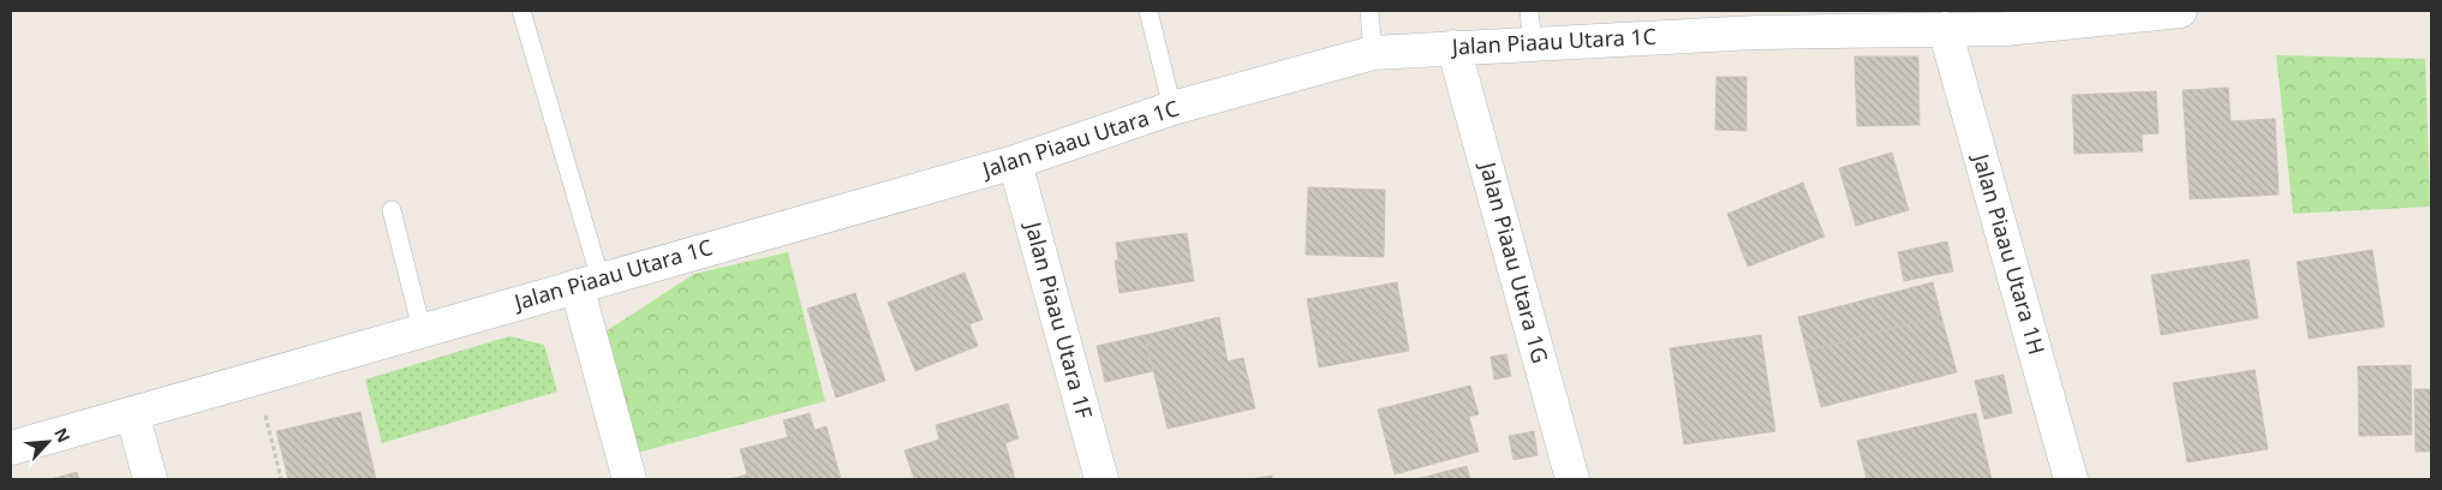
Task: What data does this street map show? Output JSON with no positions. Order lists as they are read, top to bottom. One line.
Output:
{"streets":{"street":["Jalan Piaau Utara 1C","Jalan Piaau Utara 1H","Jalan Piaau Utara 1G","Jalan Piaau Utara 1F"]},"crossings":[["Jalan Piaau Utara 1C","Jalan Piaau Utara 1H"],["Jalan Piaau Utara 1C","Jalan Piaau Utara 1G"],["Jalan Piaau Utara 1C","Jalan Piaau Utara 1F"]],"north":"top right"}
